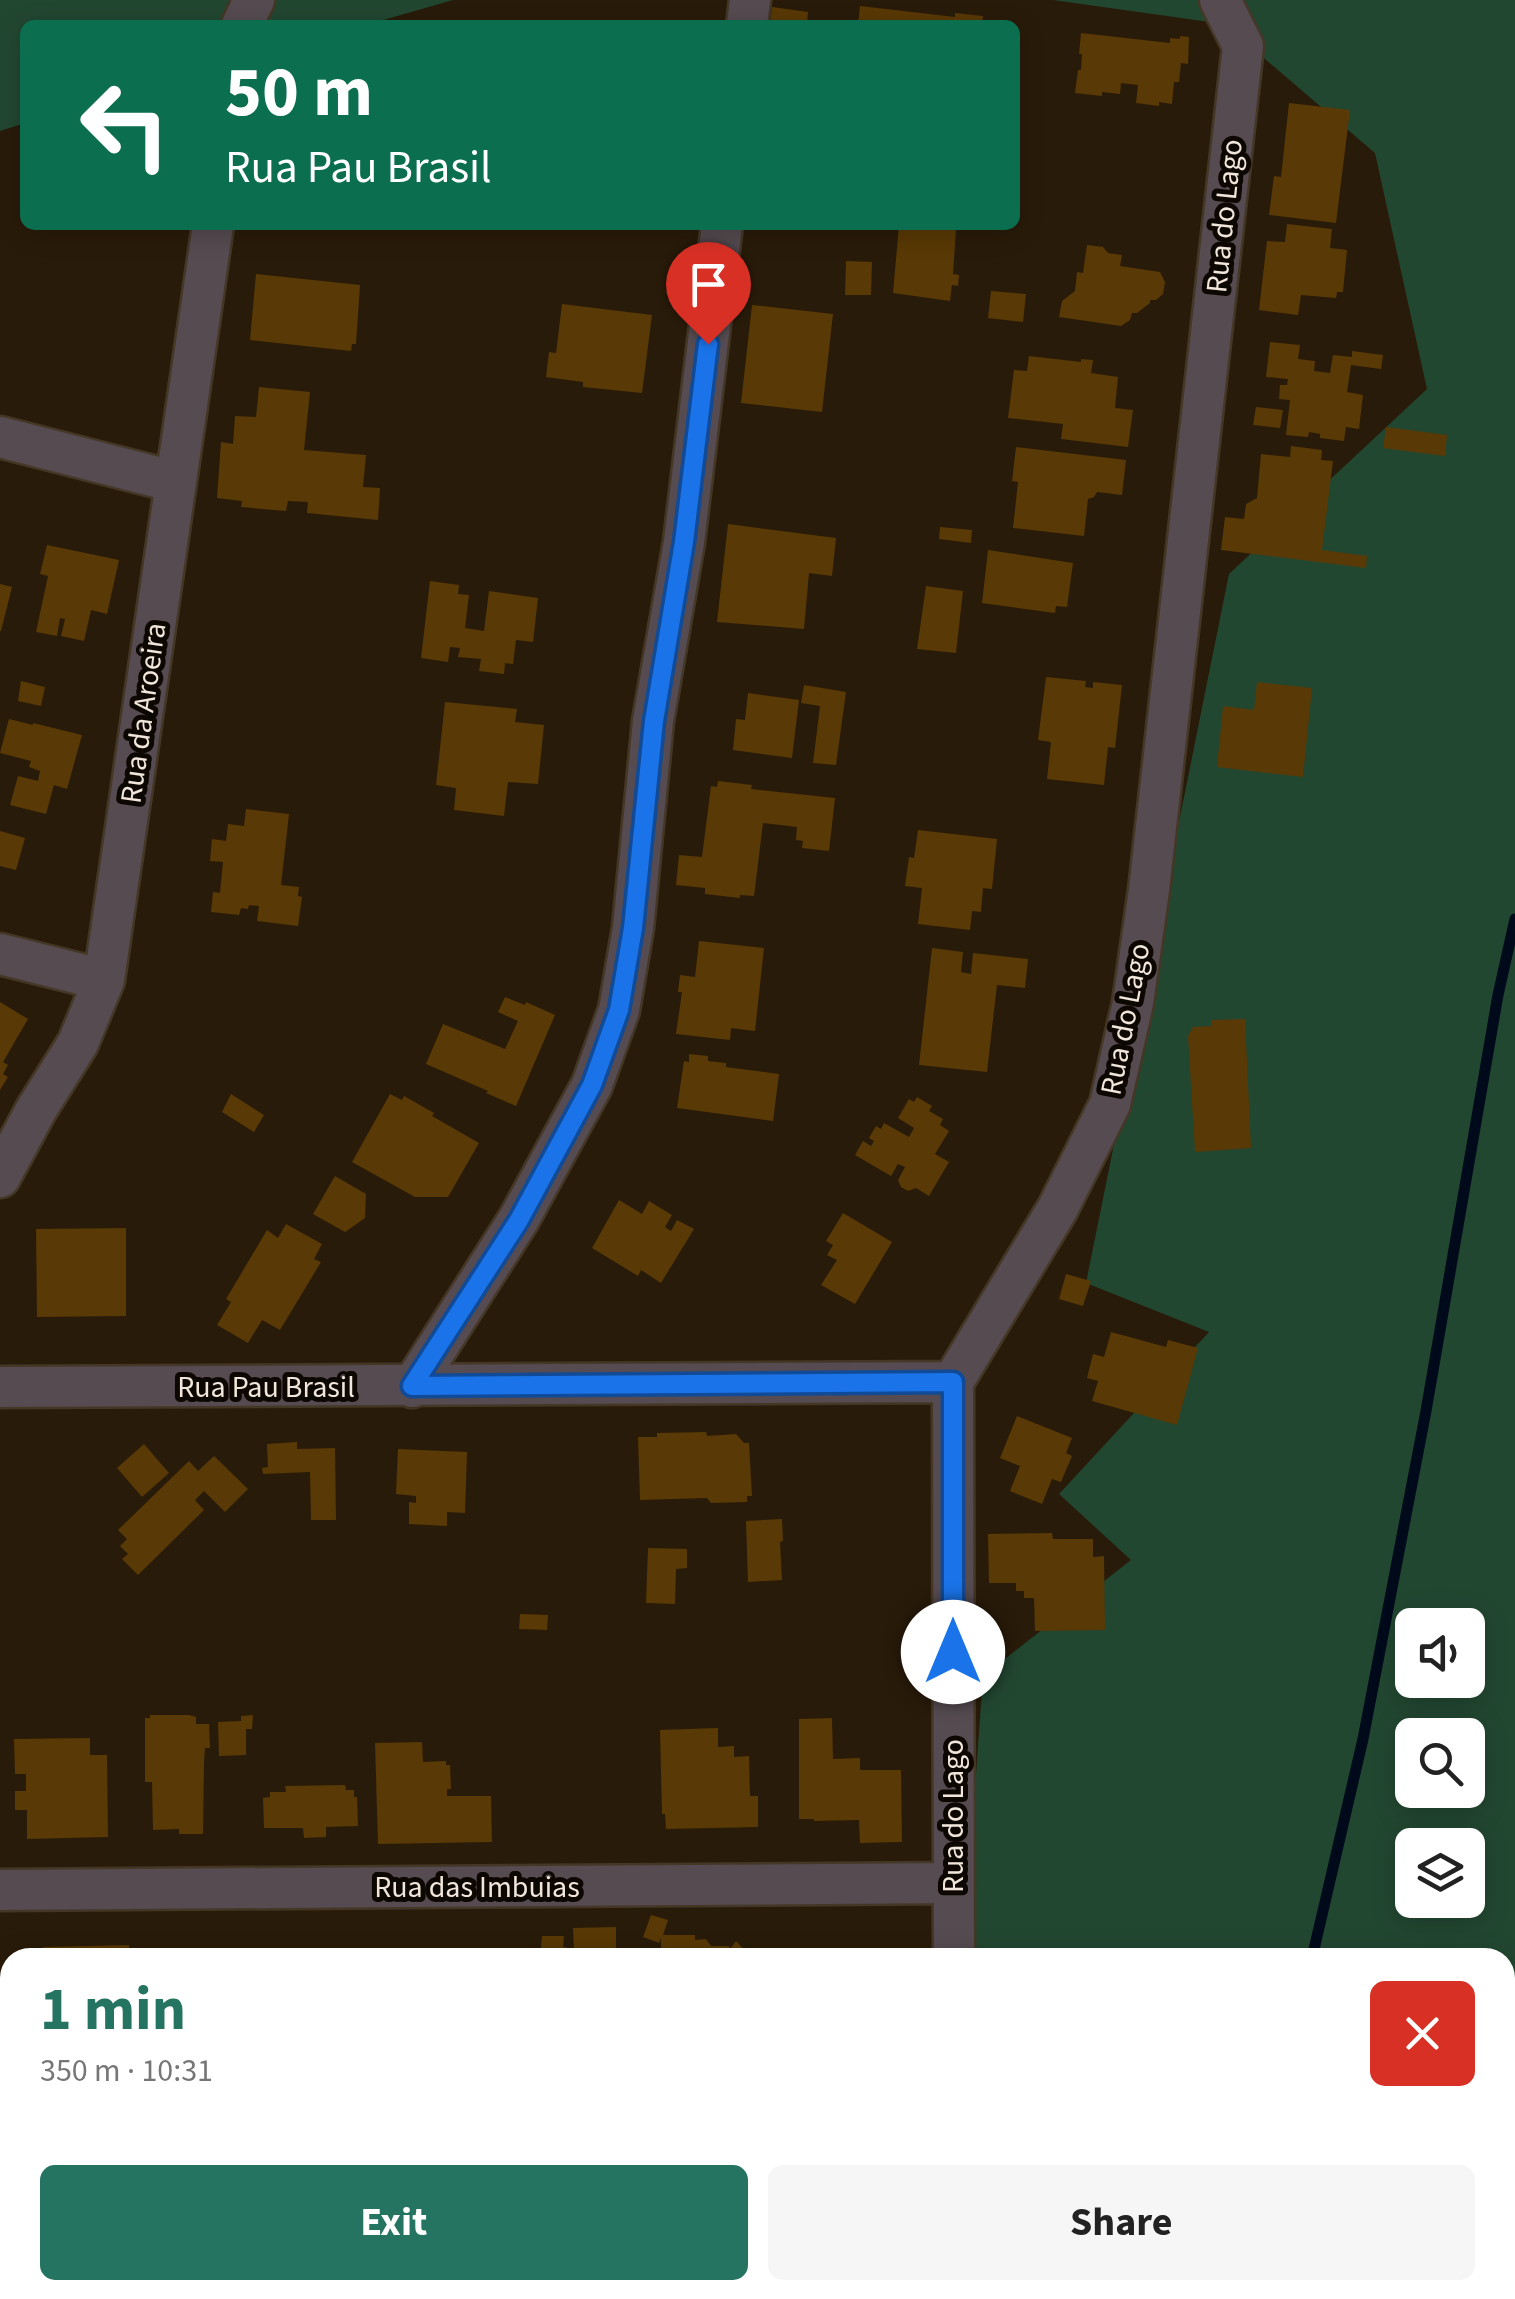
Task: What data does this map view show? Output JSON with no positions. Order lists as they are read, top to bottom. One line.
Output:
{"streets":{"street":["Rua do Lago","Rua da Aroeira","Rua Pau Brasil","Rua das Imbuias"]},"crossings":[["Rua do Lago","Rua Pau Brasil"],["Rua do Lago","Rua das Imbuias"]],"page":{"turn":["50 m","Rua Pau Brasil"],"heading":["1 min","350 m · 10:31"],"buttons":["Exit","Share"]}}
